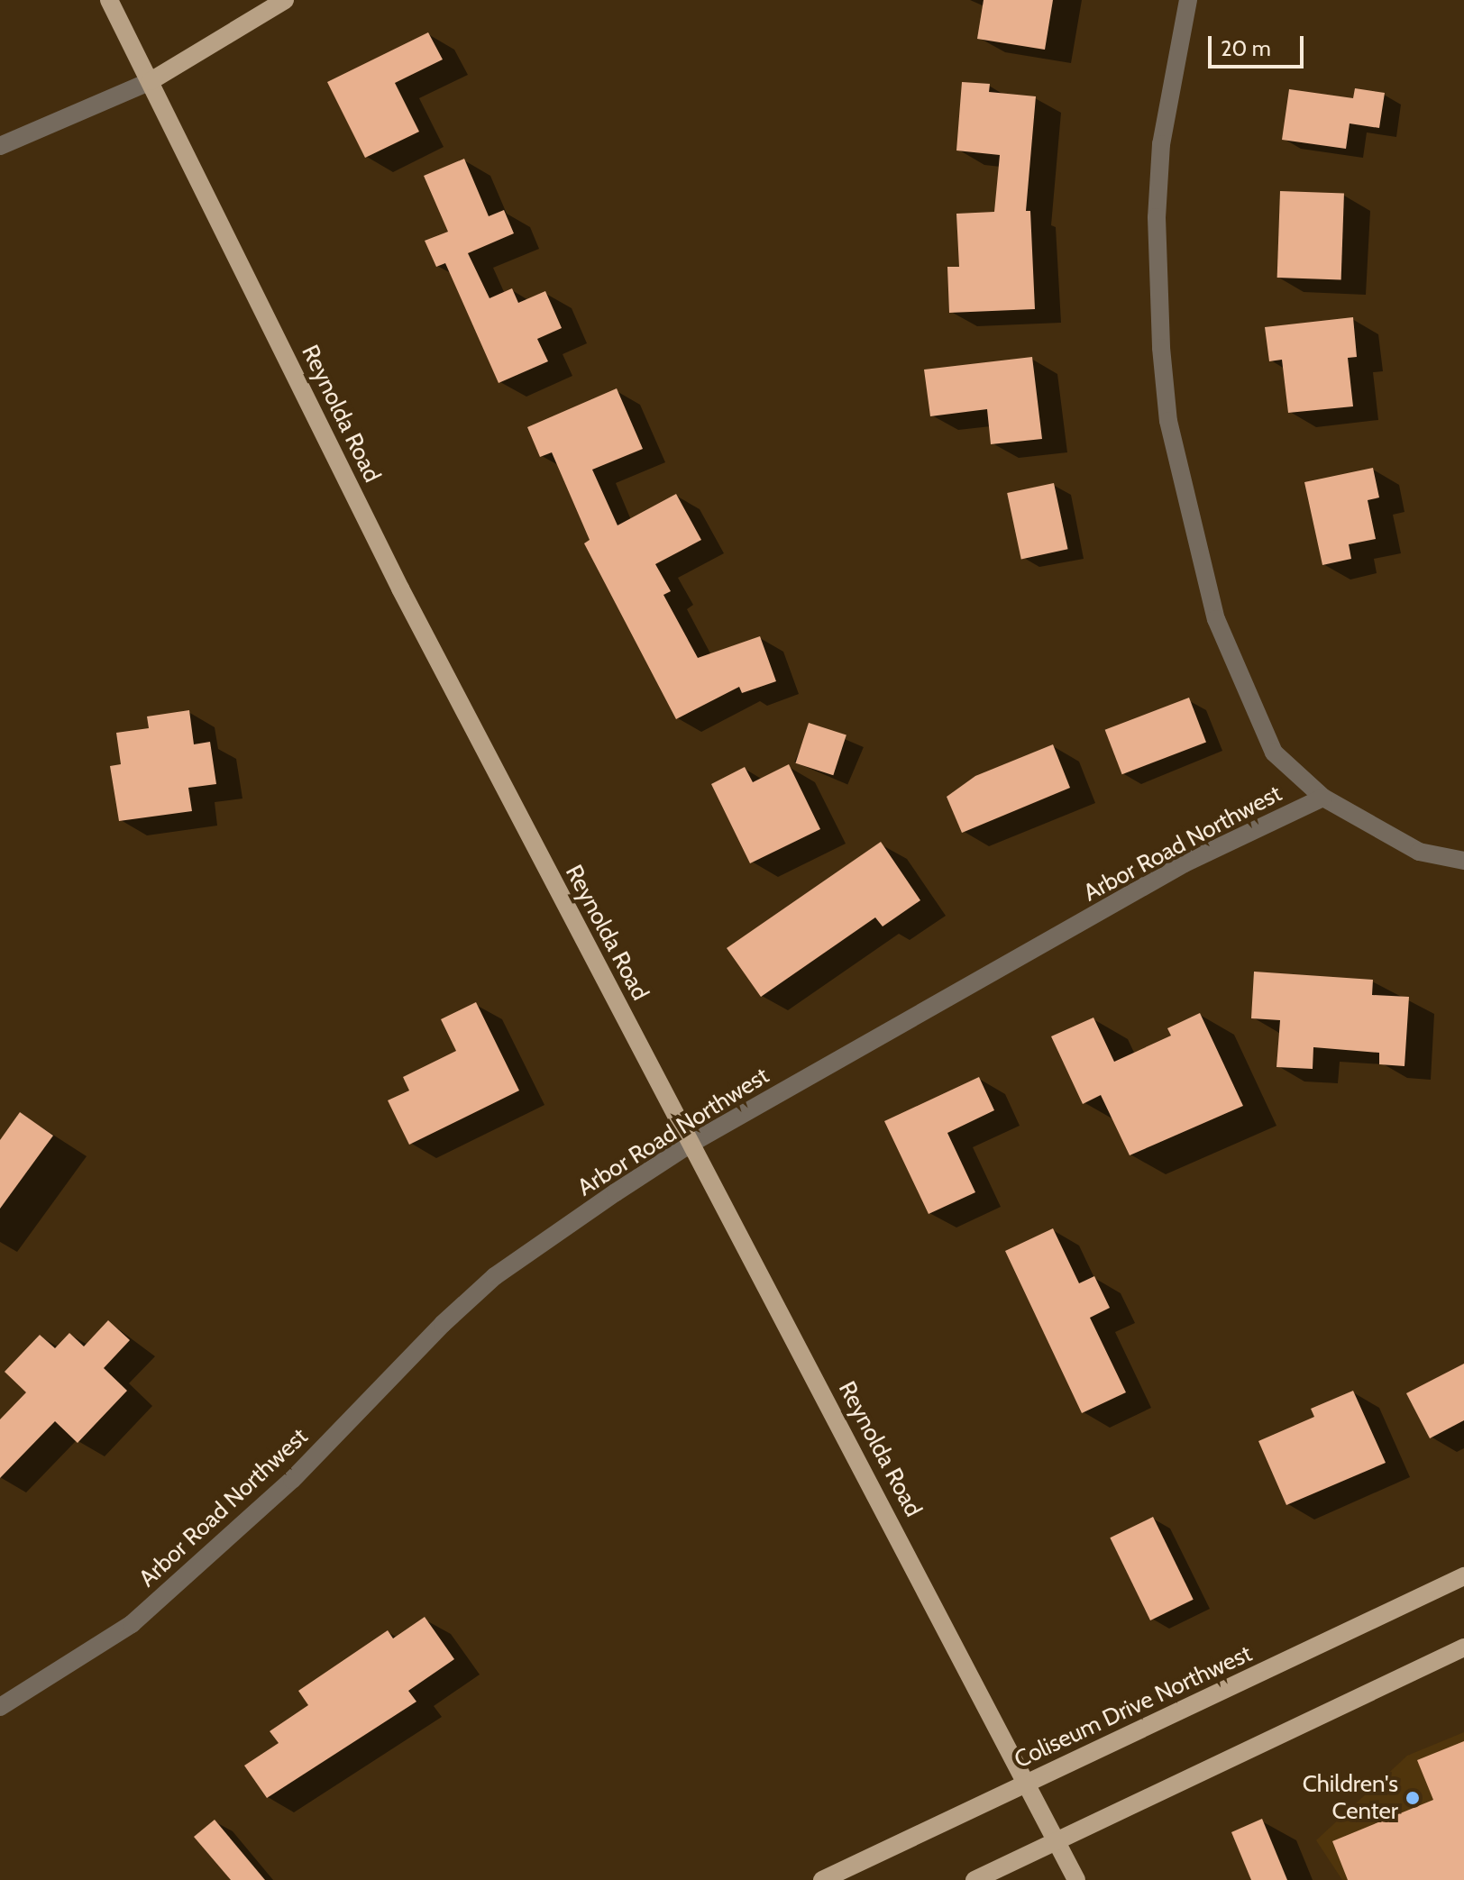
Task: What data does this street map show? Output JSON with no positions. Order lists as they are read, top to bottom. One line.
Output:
{"streets":{"main road":["Reynolda Road","Coliseum Drive Northwest"],"street":["Arbor Road Northwest"]},"crossings":[["Reynolda Road","Arbor Road Northwest"],["Reynolda Road","Coliseum Drive Northwest"]],"places":["Children's Center"],"scale_bar":"20 m"}
